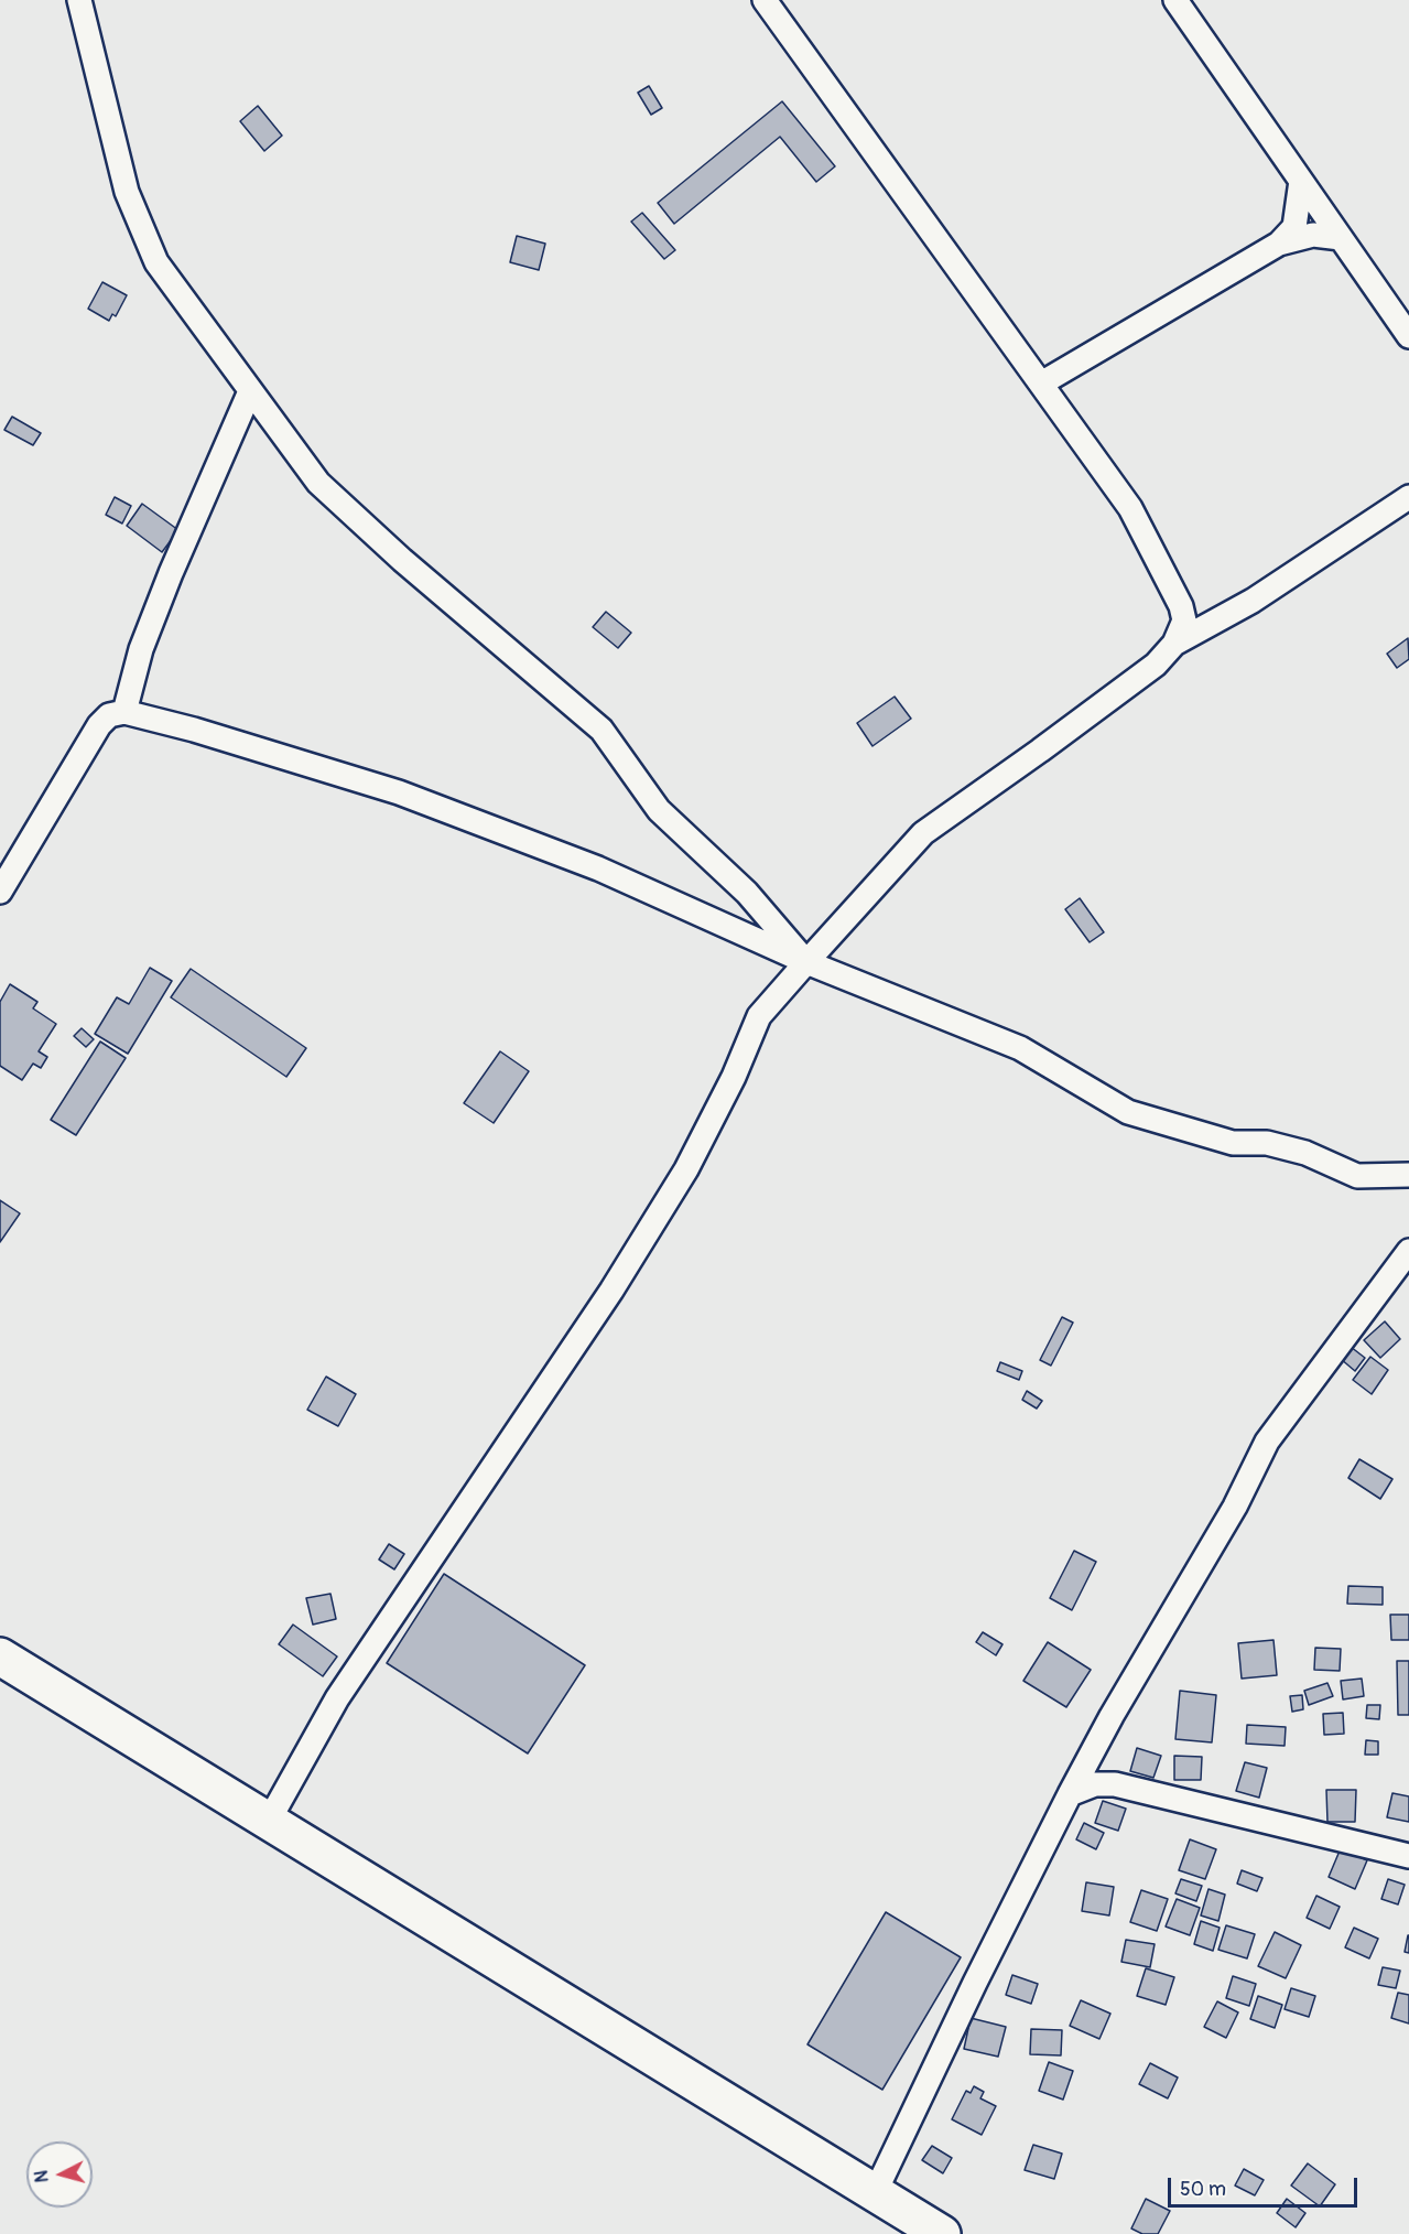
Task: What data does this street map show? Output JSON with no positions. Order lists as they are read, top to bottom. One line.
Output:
{"scale_bar":"50 m","north":"left"}
